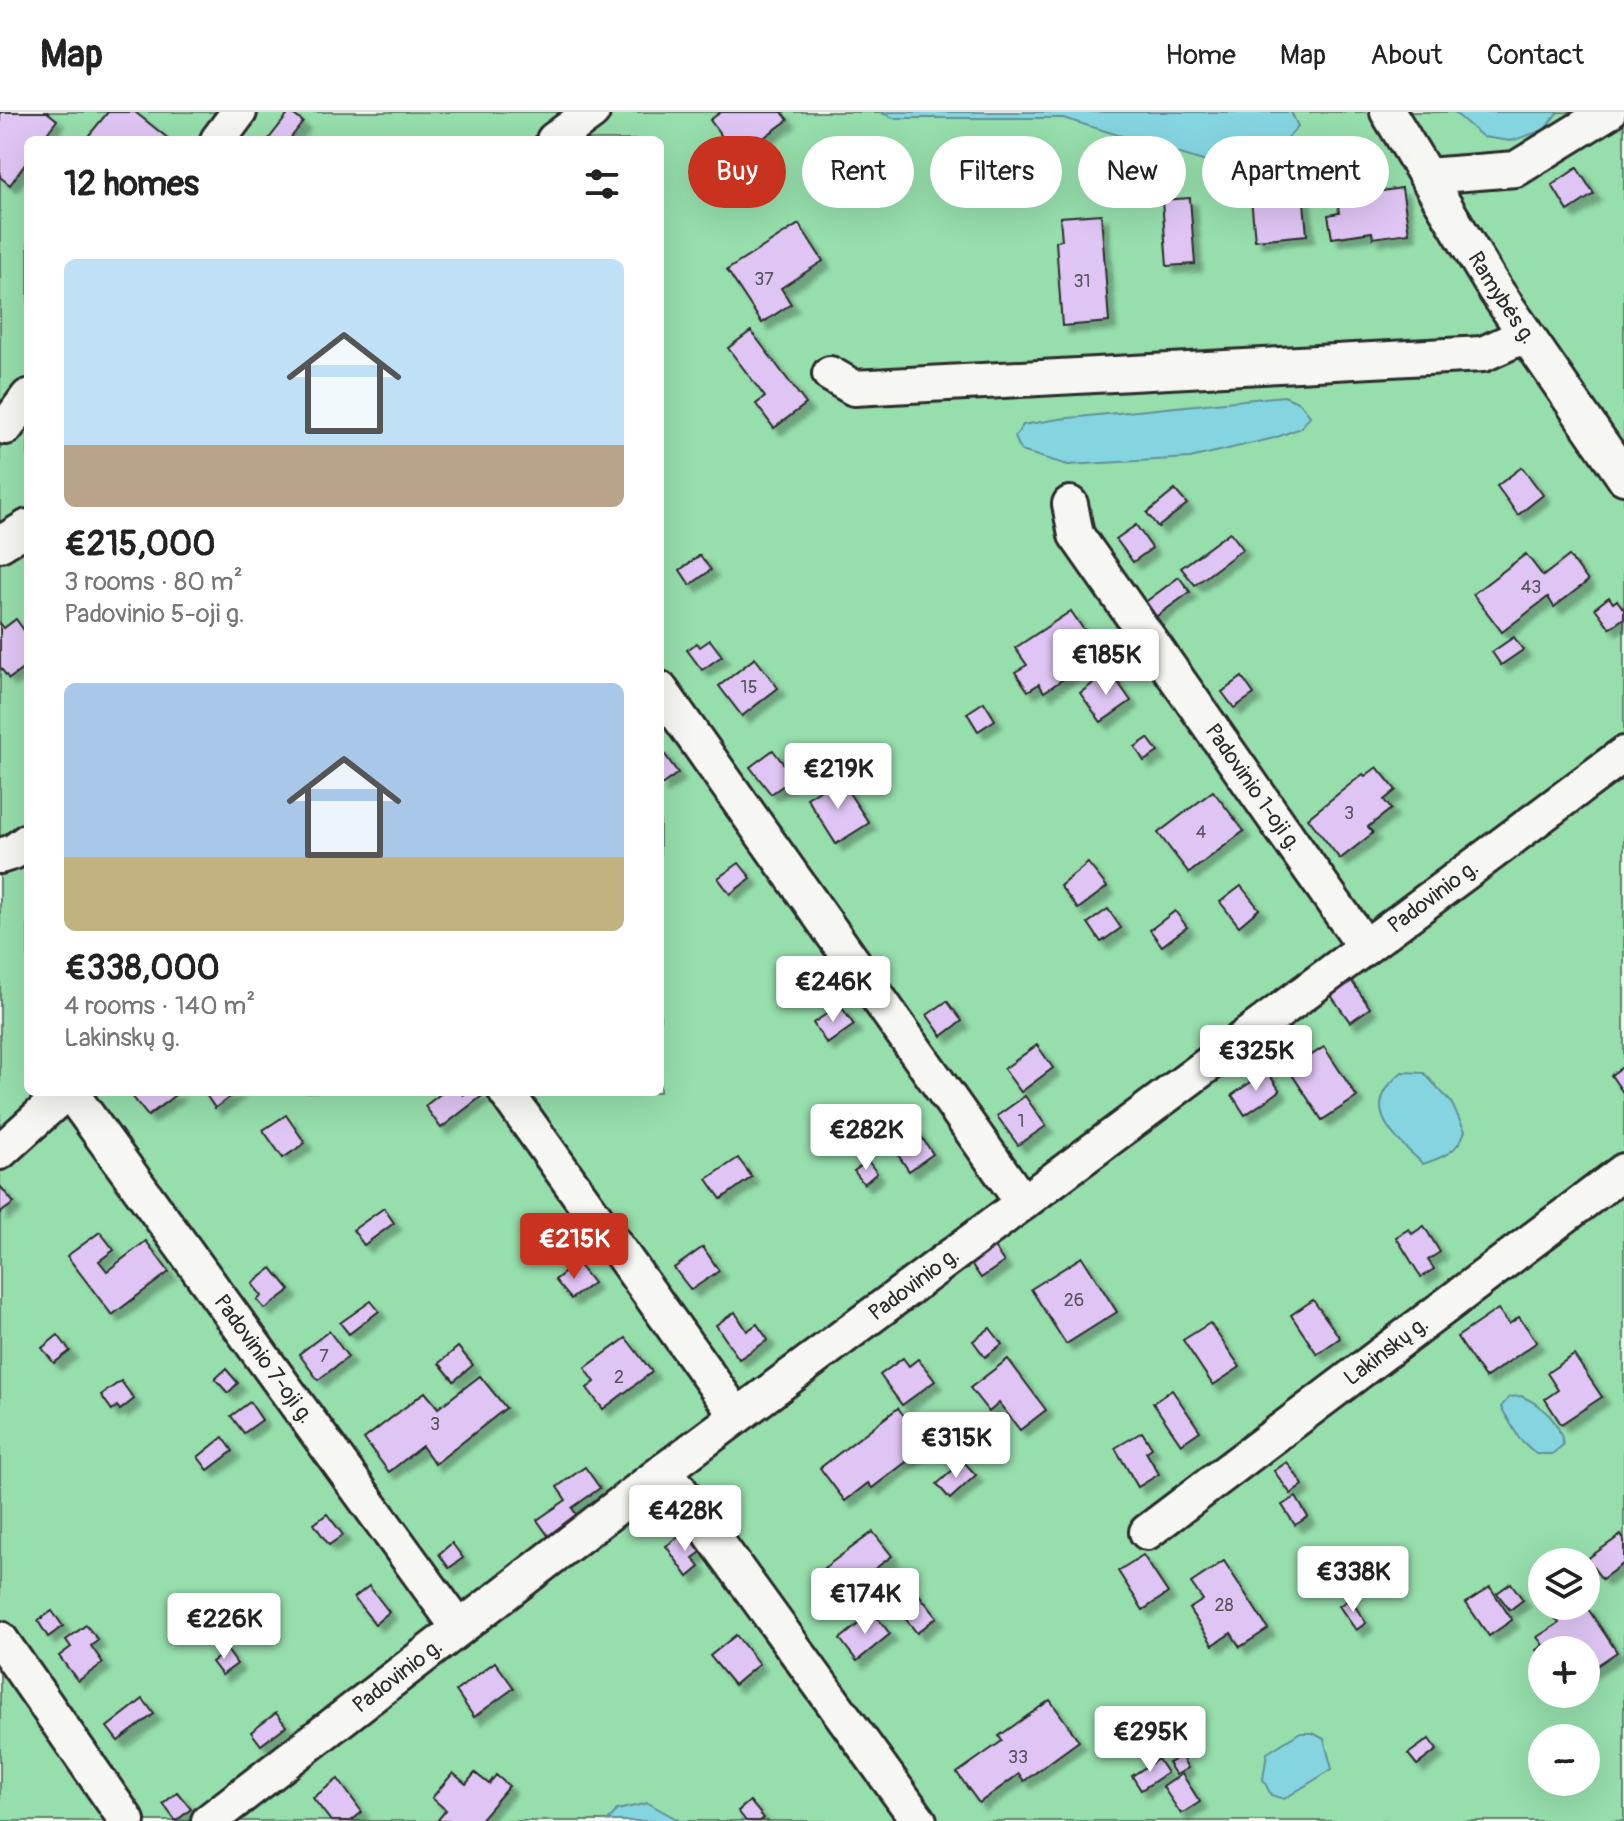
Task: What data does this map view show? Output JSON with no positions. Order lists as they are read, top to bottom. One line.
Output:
{"streets":{"street":["Ramybės g.","Padovinio 1-oji g.","Padovinio g.","Lakinskų g.","Padovinio 7-oji g."]},"crossings":[["Padovinio 1-oji g.","Padovinio g."],["Padovinio g.","Padovinio 7-oji g."]],"house_numbers":["37","31","43","15","3","4","1","26","7","2","3","28","33"],"page":{"header":"Map","nav":["Home","Map","About","Contact"],"chip":["Buy","Rent","Filters","New","Apartment"],"heading":"12 homes","list":[{"name":"€215,000","note":"3 rooms · 80 m² · Padovinio 5-oji g."},{"name":"€338,000","note":"4 rooms · 140 m² · Lakinskų g."}],"price":["€185K","€219K","€246K","€325K","€282K","€215K","€315K","€428K","€338K","€174K","€226K","€295K"],"map_buttons":["+","−"]}}
